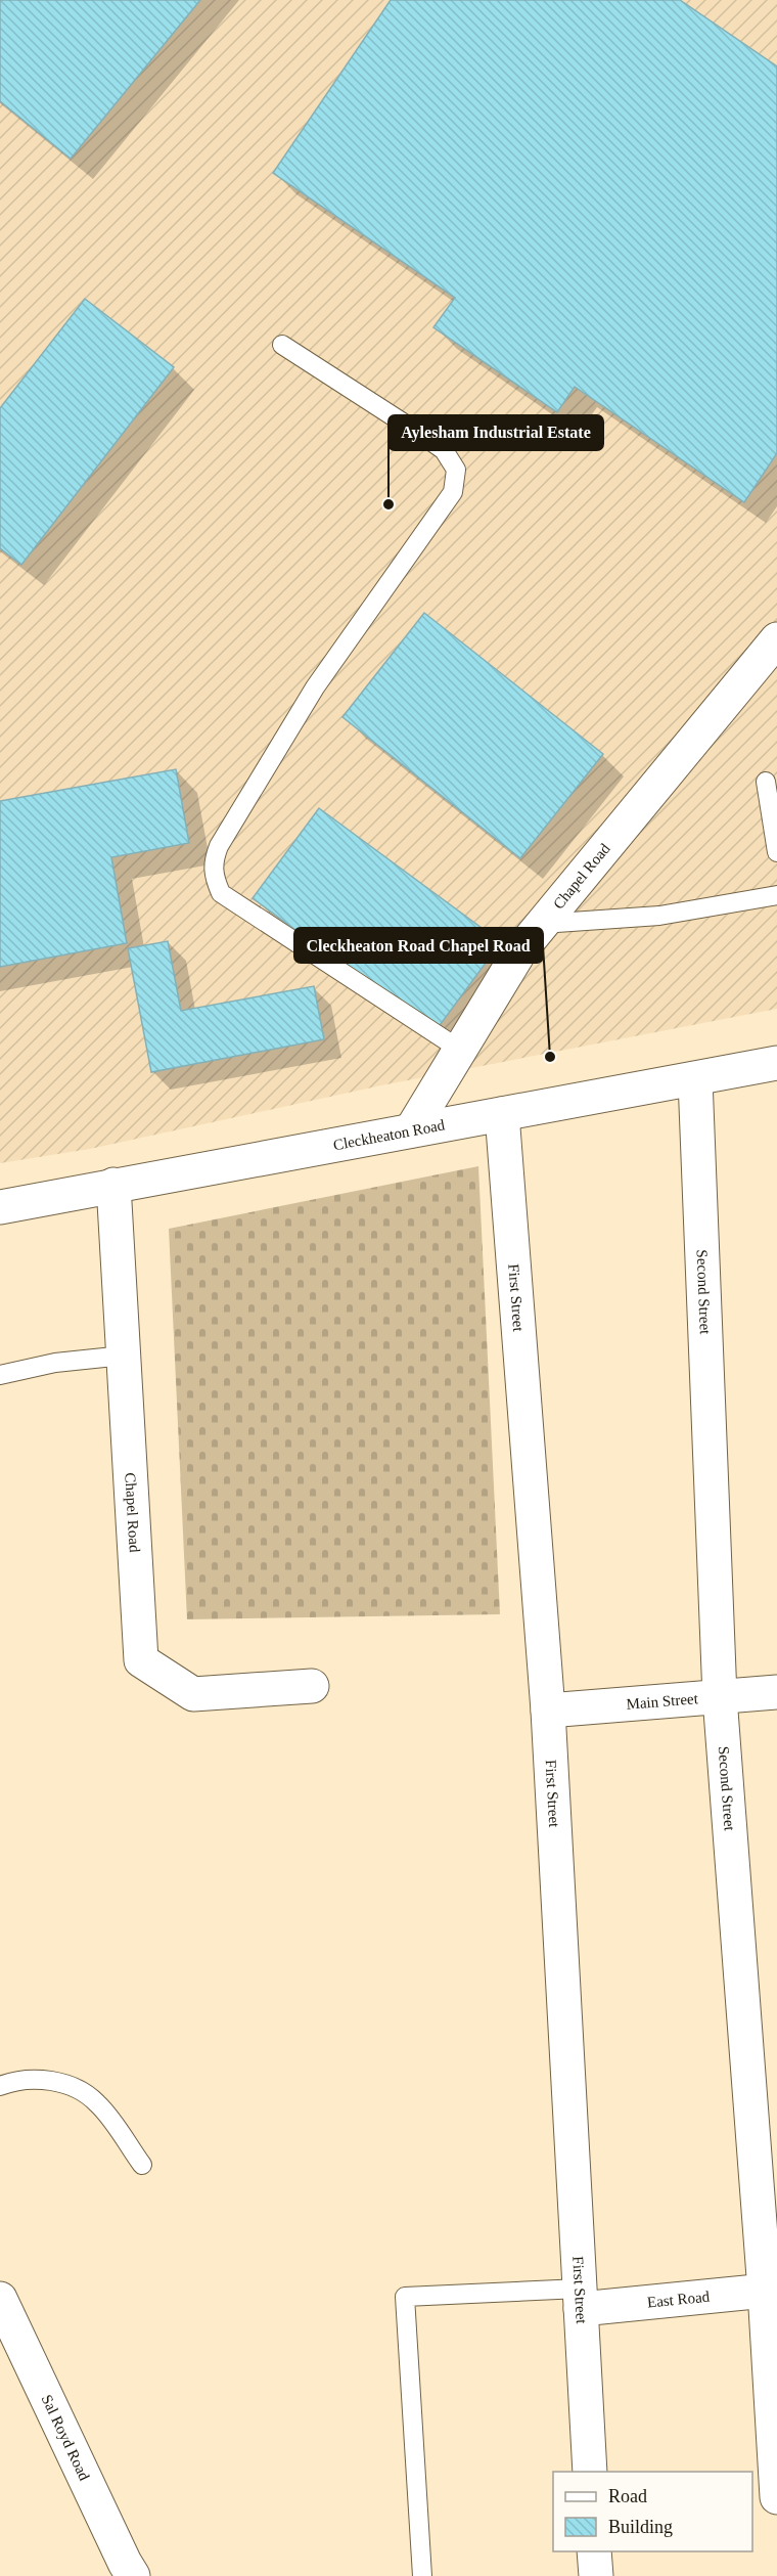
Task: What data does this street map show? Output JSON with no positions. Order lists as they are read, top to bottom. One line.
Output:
{"streets":{"street":["Chapel Road","Cleckheaton Road","Second Street","First Street","Main Street","East Road","Sal Royd Road"]},"crossings":[["Chapel Road","Cleckheaton Road"],["Cleckheaton Road","Second Street"],["Cleckheaton Road","First Street"],["Second Street","Main Street"],["Second Street","East Road"],["First Street","Main Street"],["First Street","East Road"]],"places":["Aylesham Industrial Estate","Cleckheaton Road Chapel Road"],"legend":["Road","Building"]}
